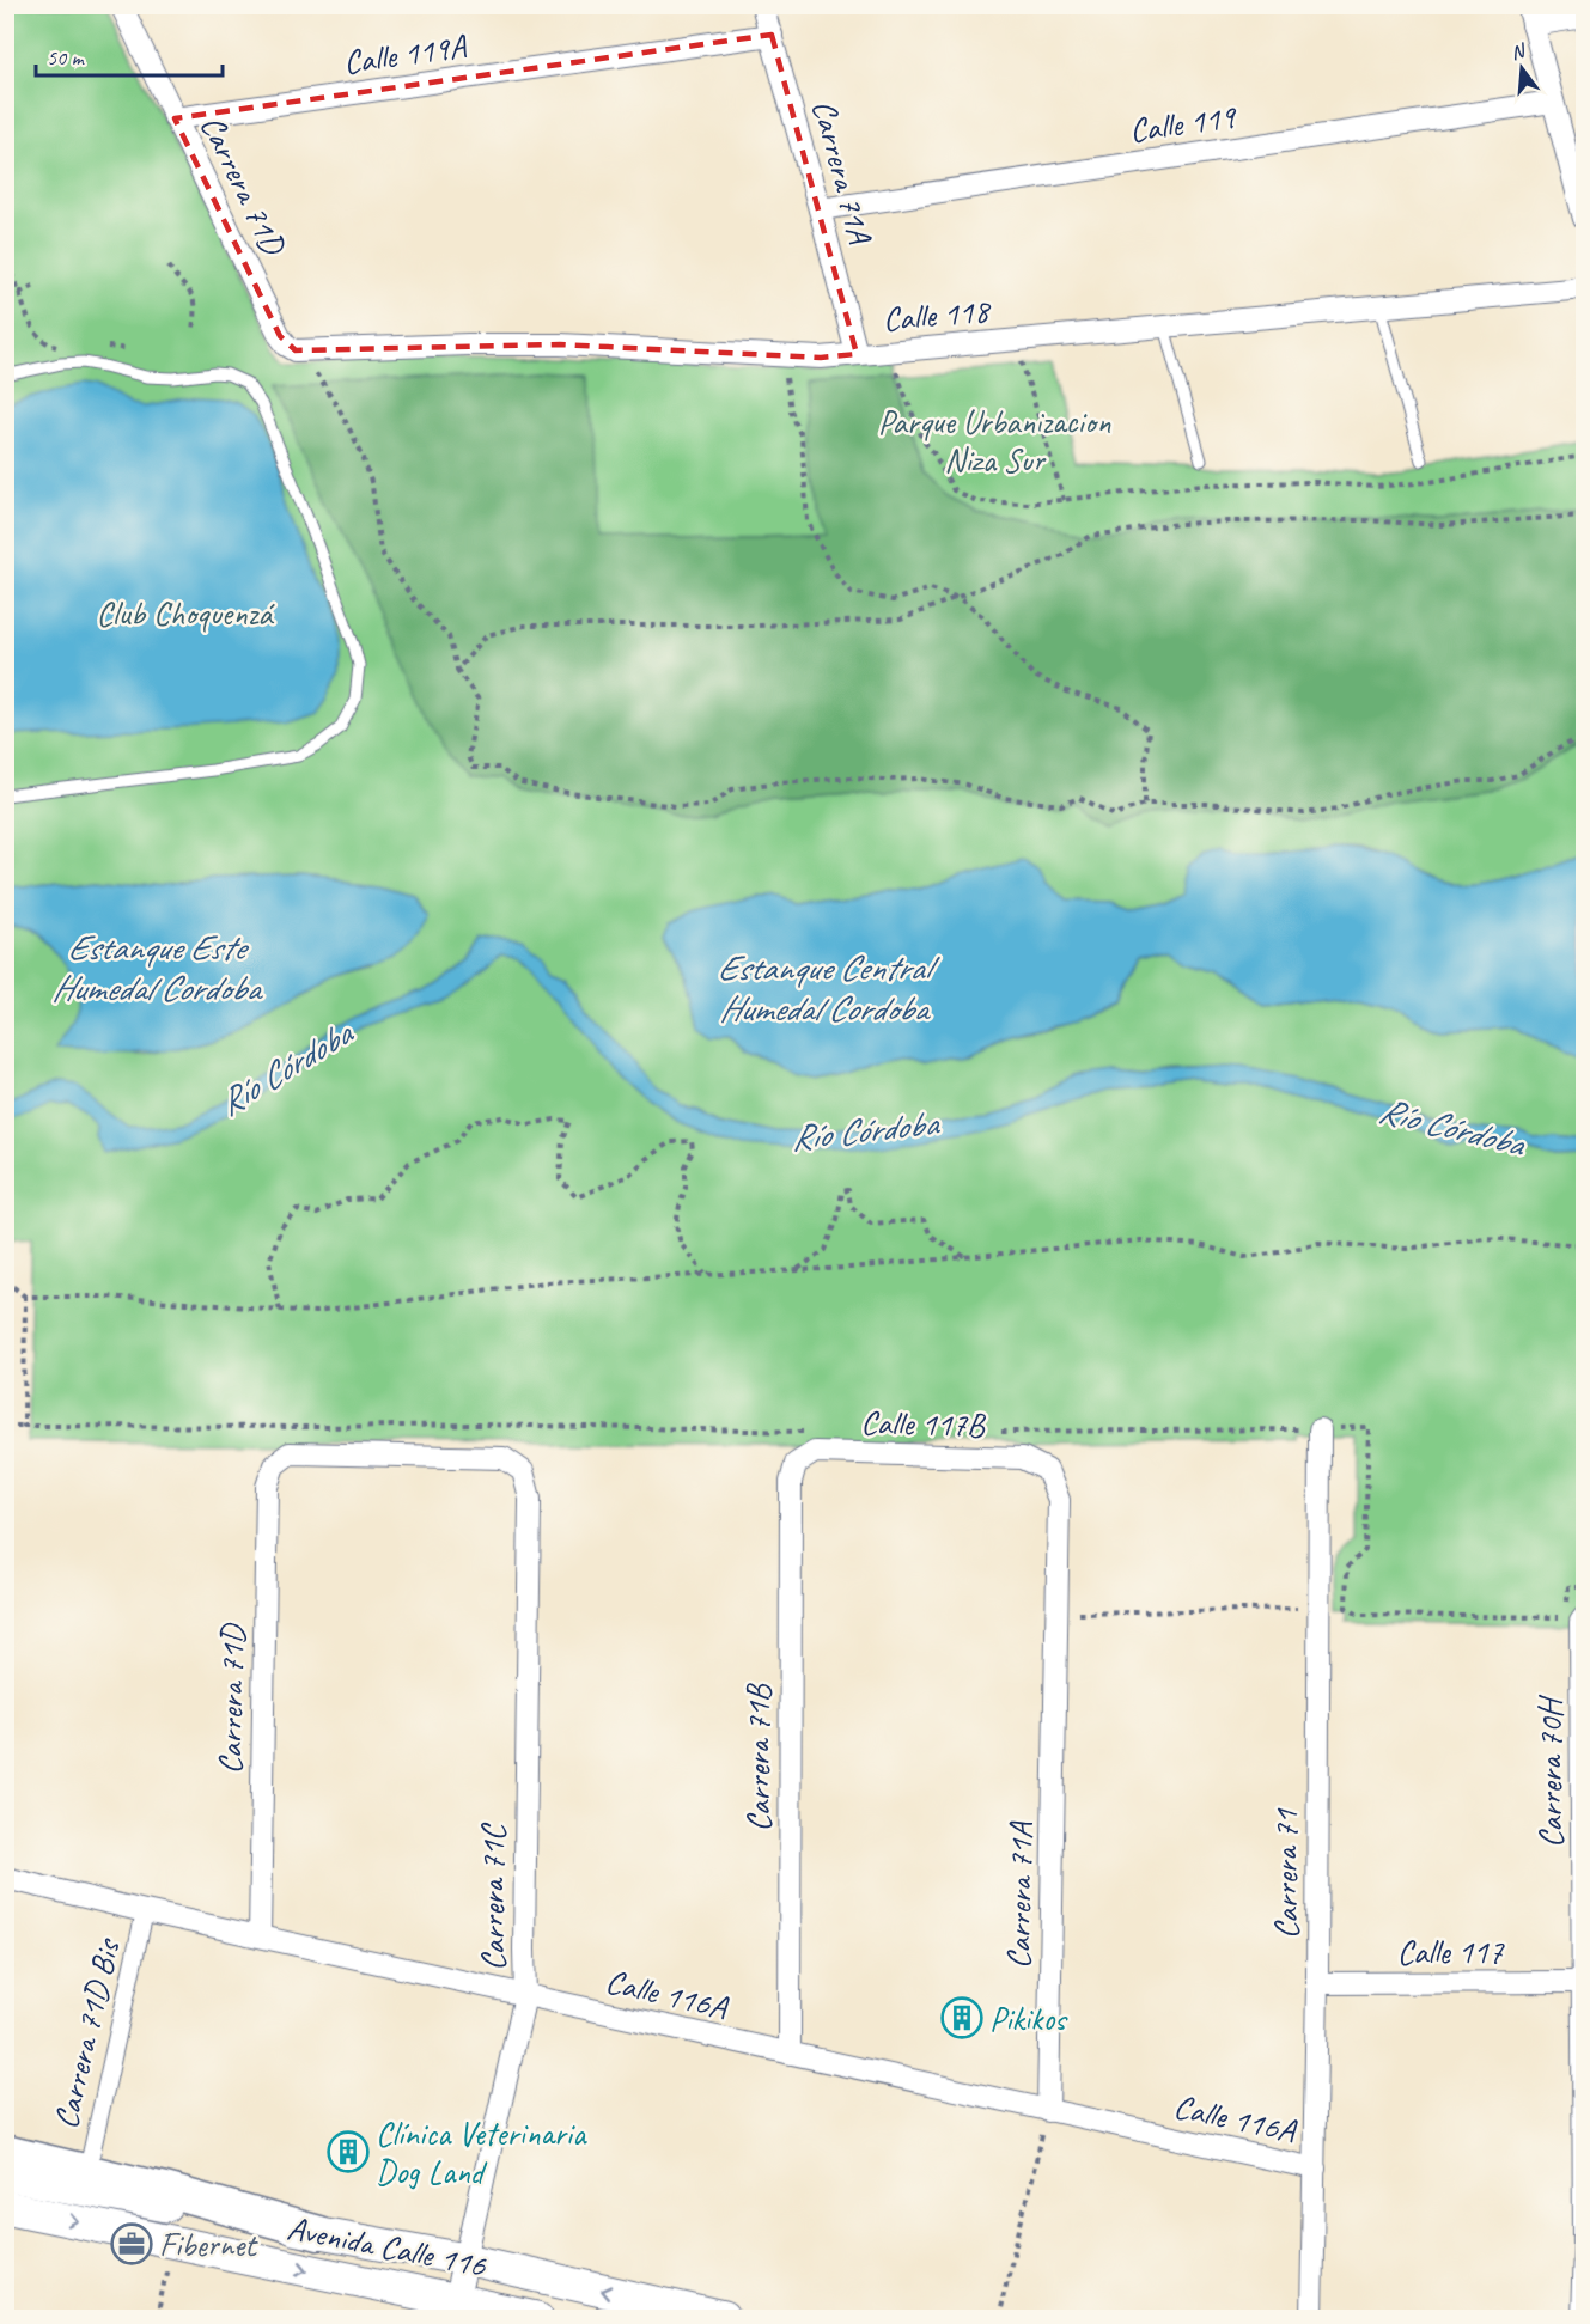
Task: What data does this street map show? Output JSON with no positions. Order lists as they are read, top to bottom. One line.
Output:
{"streets":{"main road":["Avenida Calle 116"],"street":["Calle 119A","Calle 119","Carrera 71A","Carrera 71D","Calle 118","Calle 117B","Carrera 71B","Carrera 70H","Carrera 71","Carrera 71C","Calle 117","Calle 116A","Carrera 71D Bis"]},"crossings":[["Calle 119A","Carrera 71A"],["Calle 119A","Carrera 71D"],["Calle 119","Carrera 71A"],["Carrera 71A","Calle 118"],["Carrera 71A","Calle 117B"],["Carrera 71A","Calle 116A"],["Carrera 71D","Calle 118"],["Carrera 71D","Carrera 71C"],["Carrera 71D","Calle 116A"],["Calle 117B","Carrera 71B"],["Carrera 71B","Calle 116A"],["Carrera 70H","Calle 117"],["Carrera 71","Calle 117"],["Carrera 71","Calle 116A"],["Carrera 71C","Calle 116A"],["Carrera 71C","Avenida Calle 116"],["Calle 116A","Carrera 71D Bis"]],"water":["Estanque Este Humedal Cordoba","Estanque Central Humedal Cordoba","Río Córdoba"],"parks":["Parque Urbanizacion Niza Sur","Club Choquenzá"],"places":{"building":["Pikikos","Clínica Veterinaria Dog Land"],"office":["Fibernet"]},"scale_bar":"50 m","north":"top"}
